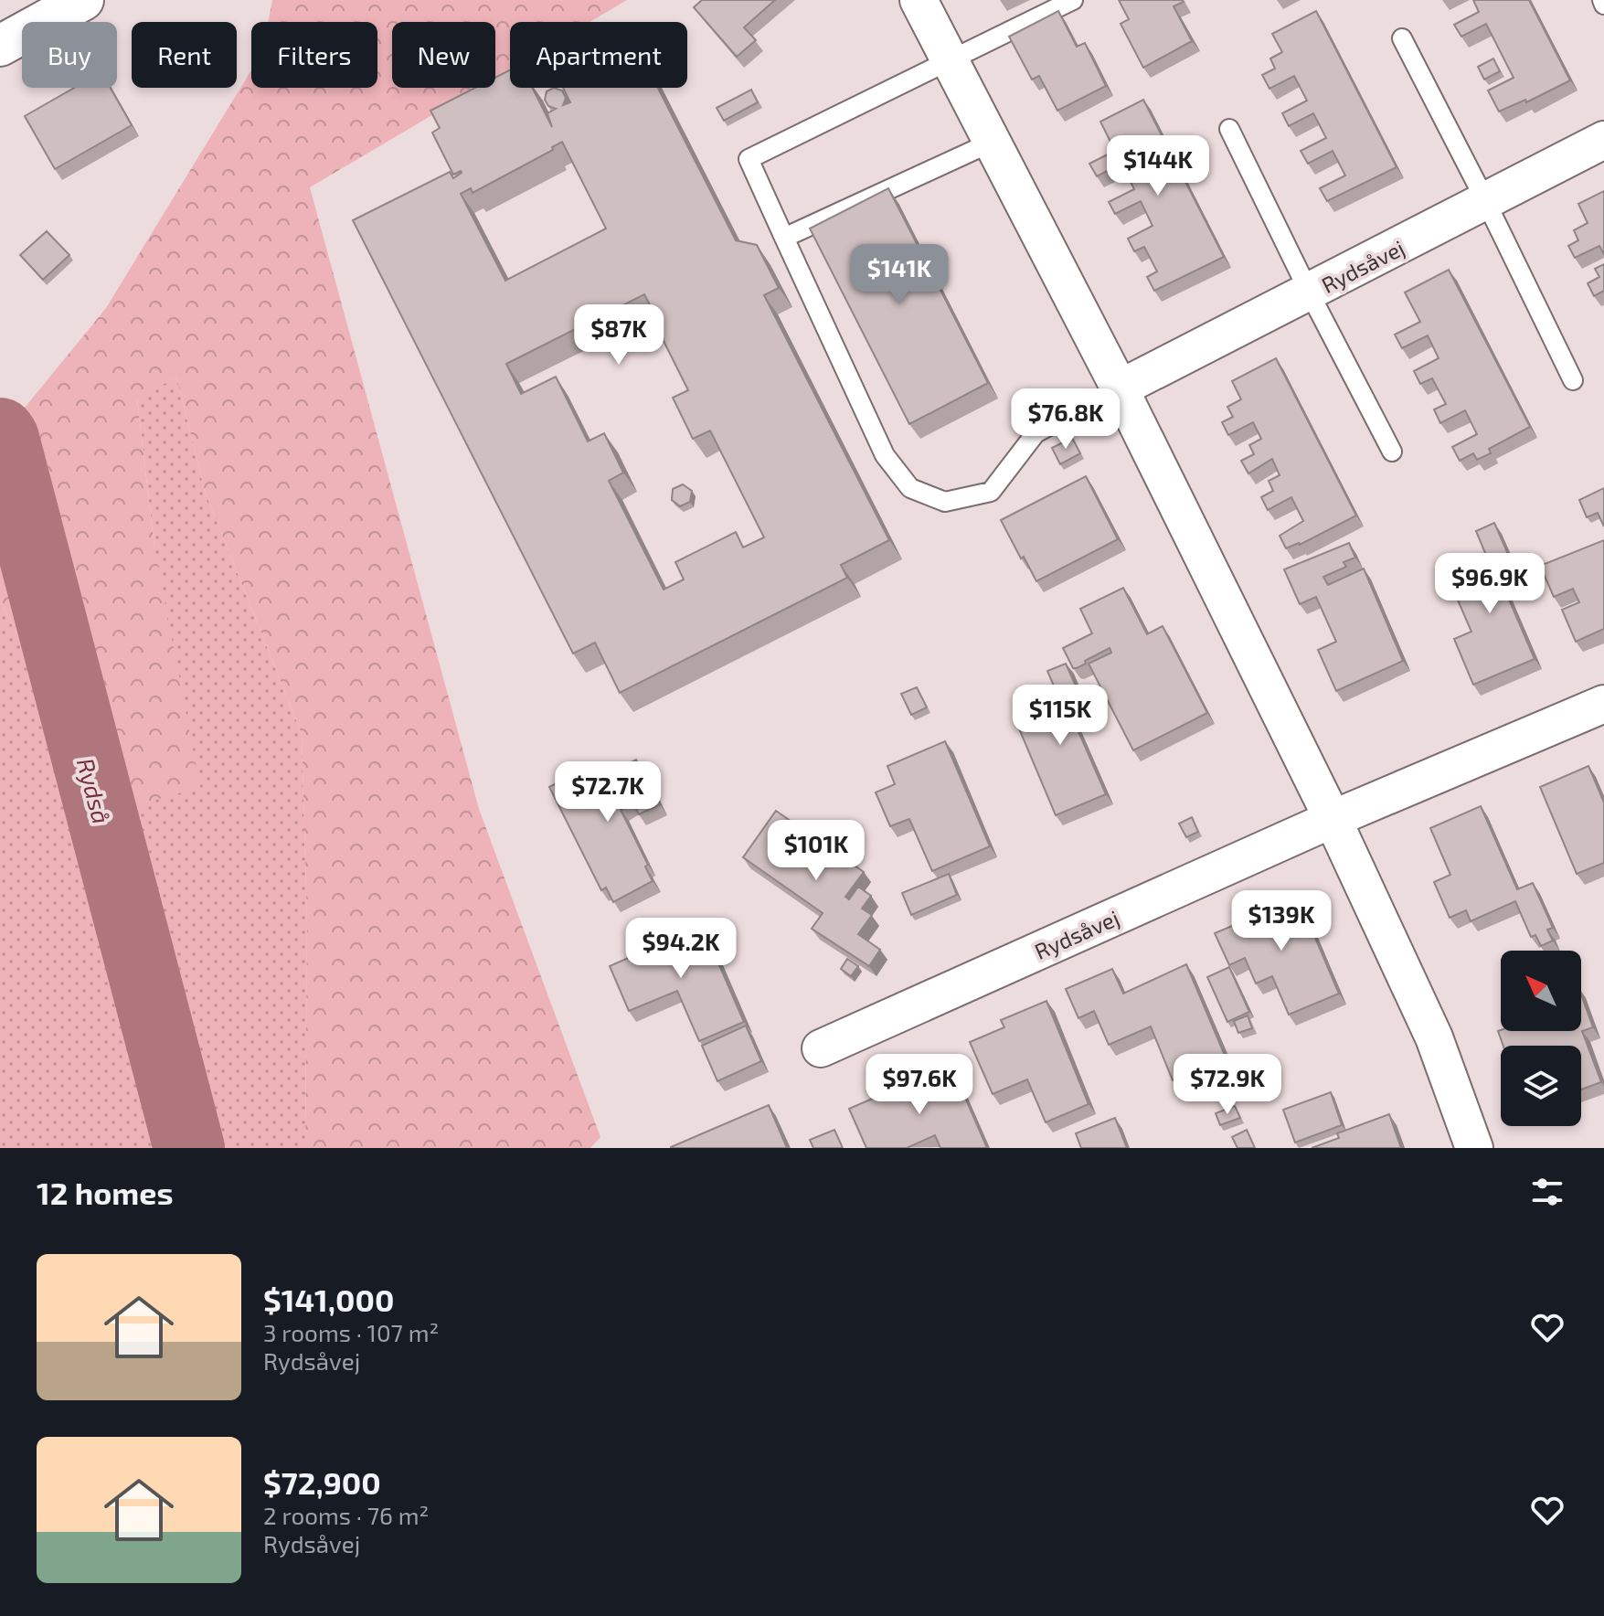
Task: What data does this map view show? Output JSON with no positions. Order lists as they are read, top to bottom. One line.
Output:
{"streets":{"street":["Rydsåvej"]},"water":["Rydså"],"north":"top left","page":{"chip":["Buy","Rent","Filters","New","Apartment"],"price":["$144K","$141K","$87K","$76.8K","$96.9K","$115K","$72.7K","$101K","$139K","$94.2K","$97.6K","$72.9K"],"heading":"12 homes","list":[{"name":"$141,000","note":"3 rooms · 107 m² · Rydsåvej"},{"name":"$72,900","note":"2 rooms · 76 m² · Rydsåvej"}]}}
